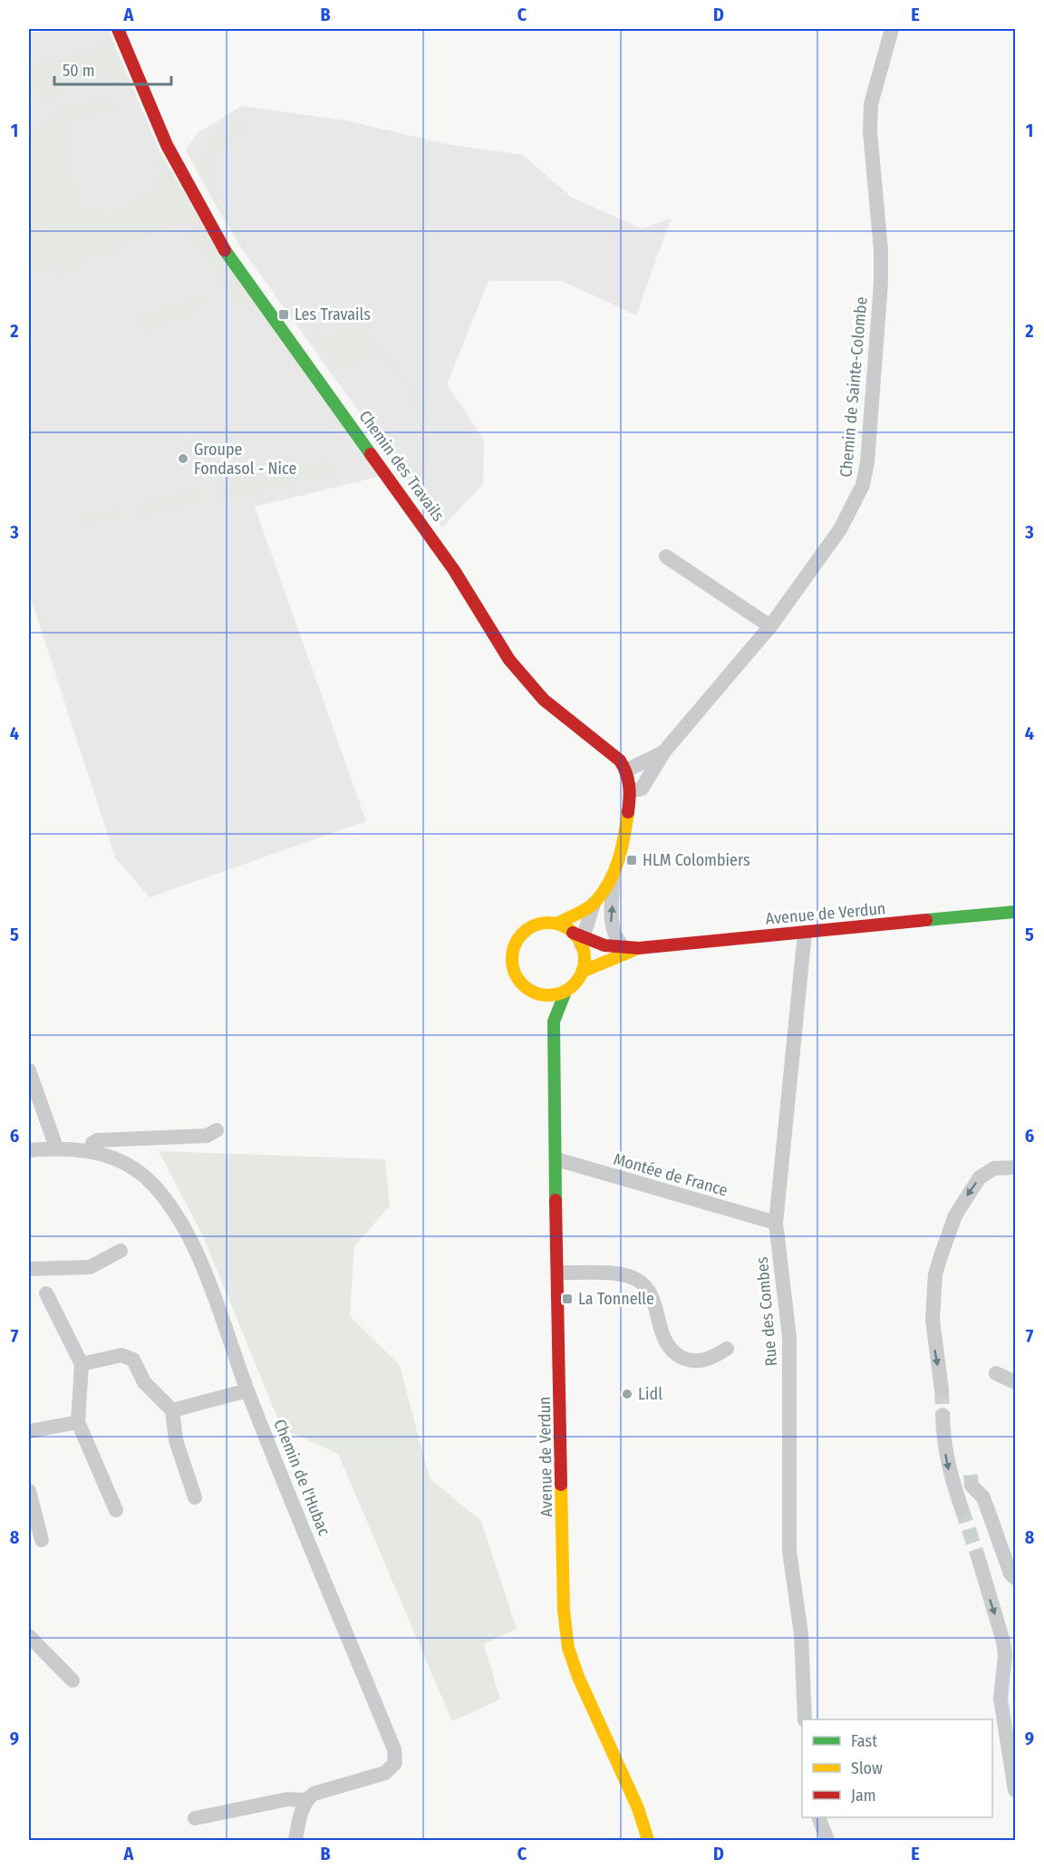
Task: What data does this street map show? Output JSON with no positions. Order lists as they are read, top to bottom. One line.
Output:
{"streets":{"main road":["Chemin des Travails","Avenue de Verdun"],"street":["Chemin de Sainte-Colombe","Montée de France","Rue des Combes","Chemin de l'Hubac"]},"crossings":[["Chemin de Sainte-Colombe","Chemin des Travails"],["Chemin des Travails","Avenue de Verdun"],["Avenue de Verdun","Montée de France"],["Avenue de Verdun","Rue des Combes"],["Montée de France","Rue des Combes"]],"places":{"transit":["Les Travails","HLM Colombiers","La Tonnelle"],"other":["Groupe Fondasol - Nice","Lidl"]},"legend":["Fast","Slow","Jam"],"scale_bar":"50 m","grid":{"columns":["A","B","C","D","E"],"rows":["1","2","3","4","5","6","7","8","9"]}}
